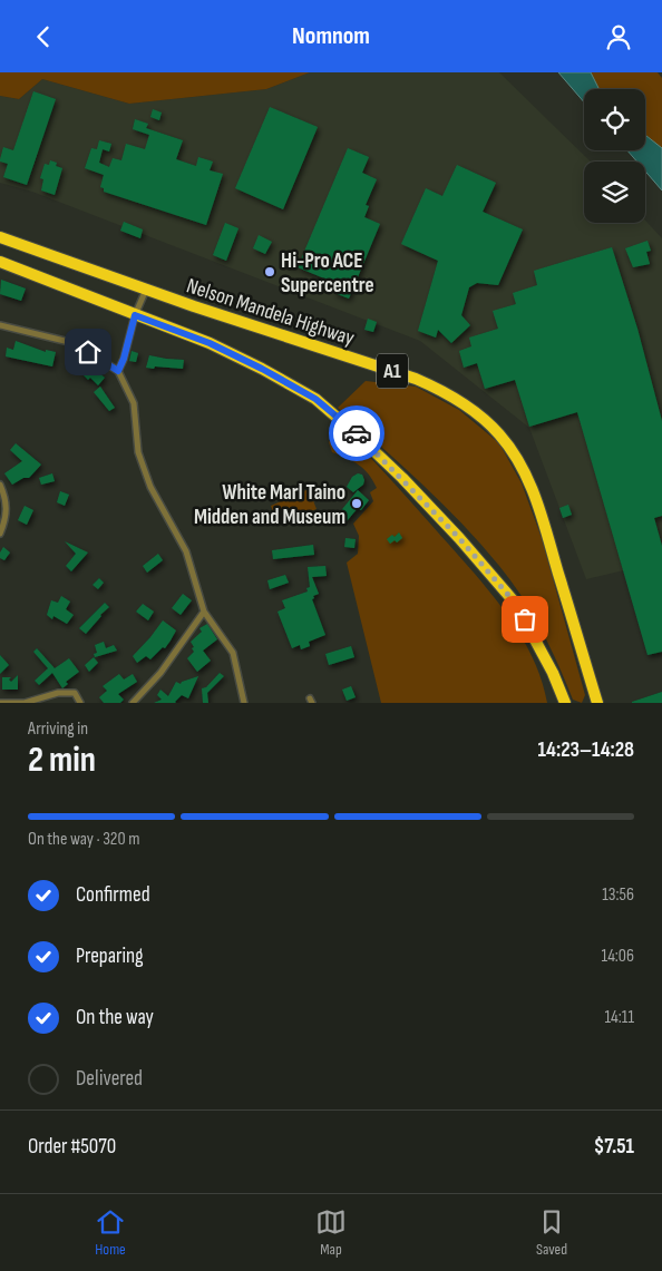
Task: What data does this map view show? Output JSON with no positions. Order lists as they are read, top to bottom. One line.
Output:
{"streets":{"highway":["Nelson Mandela Highway","A1"]},"places":["Hi-Pro ACE Supercentre","White Marl Taino Midden and Museum"],"page":{"header":"Nomnom","heading":["2 min","Arriving in","14:23–14:28"],"panel":["Order #5070","$7.51"],"bar":"On the way · 320 m","list":[["Confirmed","13:56"],["Preparing","14:06"],["On the way","14:11"],"Delivered"],"tabs":["Home","Map","Saved"]}}
